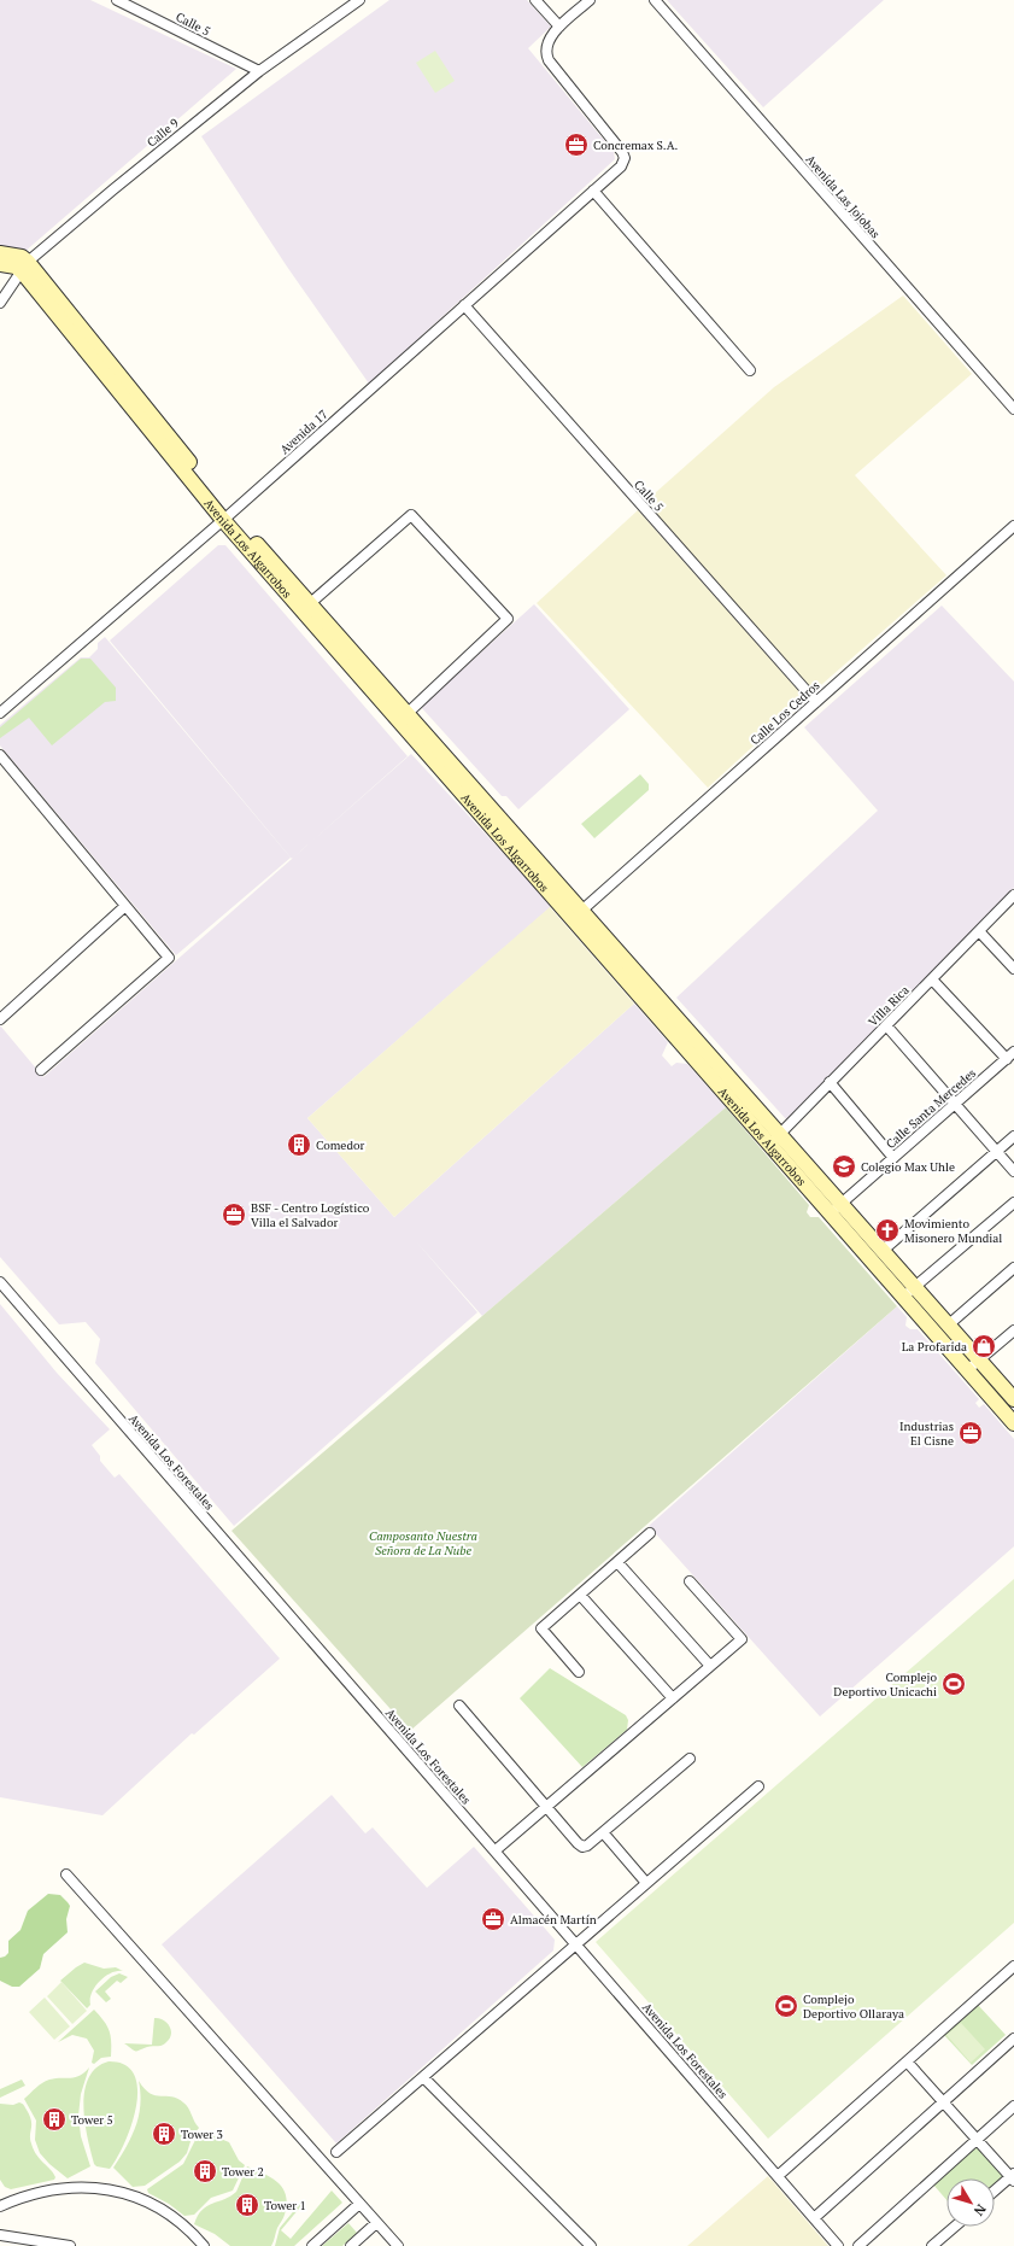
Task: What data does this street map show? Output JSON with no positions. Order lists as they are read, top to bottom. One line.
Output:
{"streets":{"street":["Calle 5","Calle 9","Avenida Las Jojobas","Avenida 17","Avenida Los Algarrobos","Calle Los Cedros","Villa Rica","Calle Santa Mercedes","Avenida Los Forestales"]},"crossings":[["Calle 5","Calle 9"],["Calle 5","Avenida 17"],["Calle 5","Calle Los Cedros"],["Calle 9","Avenida Los Algarrobos"],["Avenida 17","Avenida Los Algarrobos"],["Avenida Los Algarrobos","Calle Los Cedros"],["Avenida Los Algarrobos","Villa Rica"],["Avenida Los Algarrobos","Calle Santa Mercedes"]],"parks":["Camposanto Nuestra Señora de La Nube"],"places":{"office":["Concremax S.A.","BSF - Centro Logístico Villa el Salvador","Industrias El Cisne","Almacén Martín"],"building":["Comedor","Tower 5","Tower 3","Tower 2","Tower 1"],"school or university":["Colegio Max Uhle"],"church":["Movimiento Misonero Mundial"],"shop":["La Profarida"],"sports":["Complejo Deportivo Unicachi","Complejo Deportivo Ollaraya"]},"north":"bottom right"}
